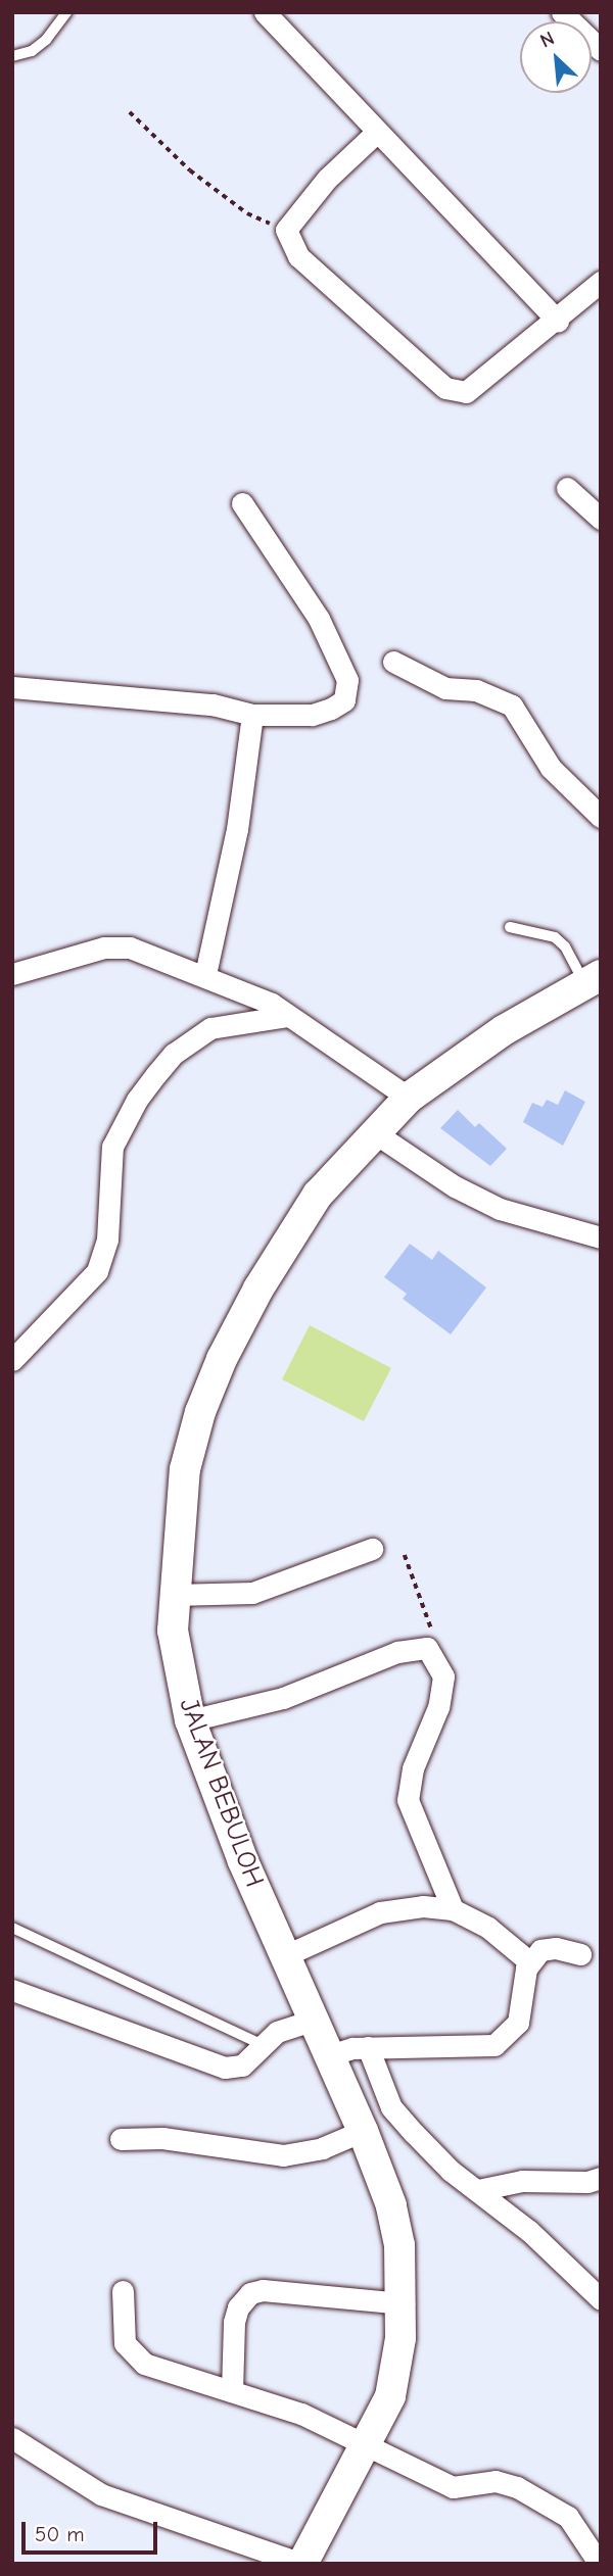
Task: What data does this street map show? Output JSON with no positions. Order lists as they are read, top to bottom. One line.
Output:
{"streets":{"main road":["JALAN BEBULOH"]},"scale_bar":"50 m","north":"top left"}
